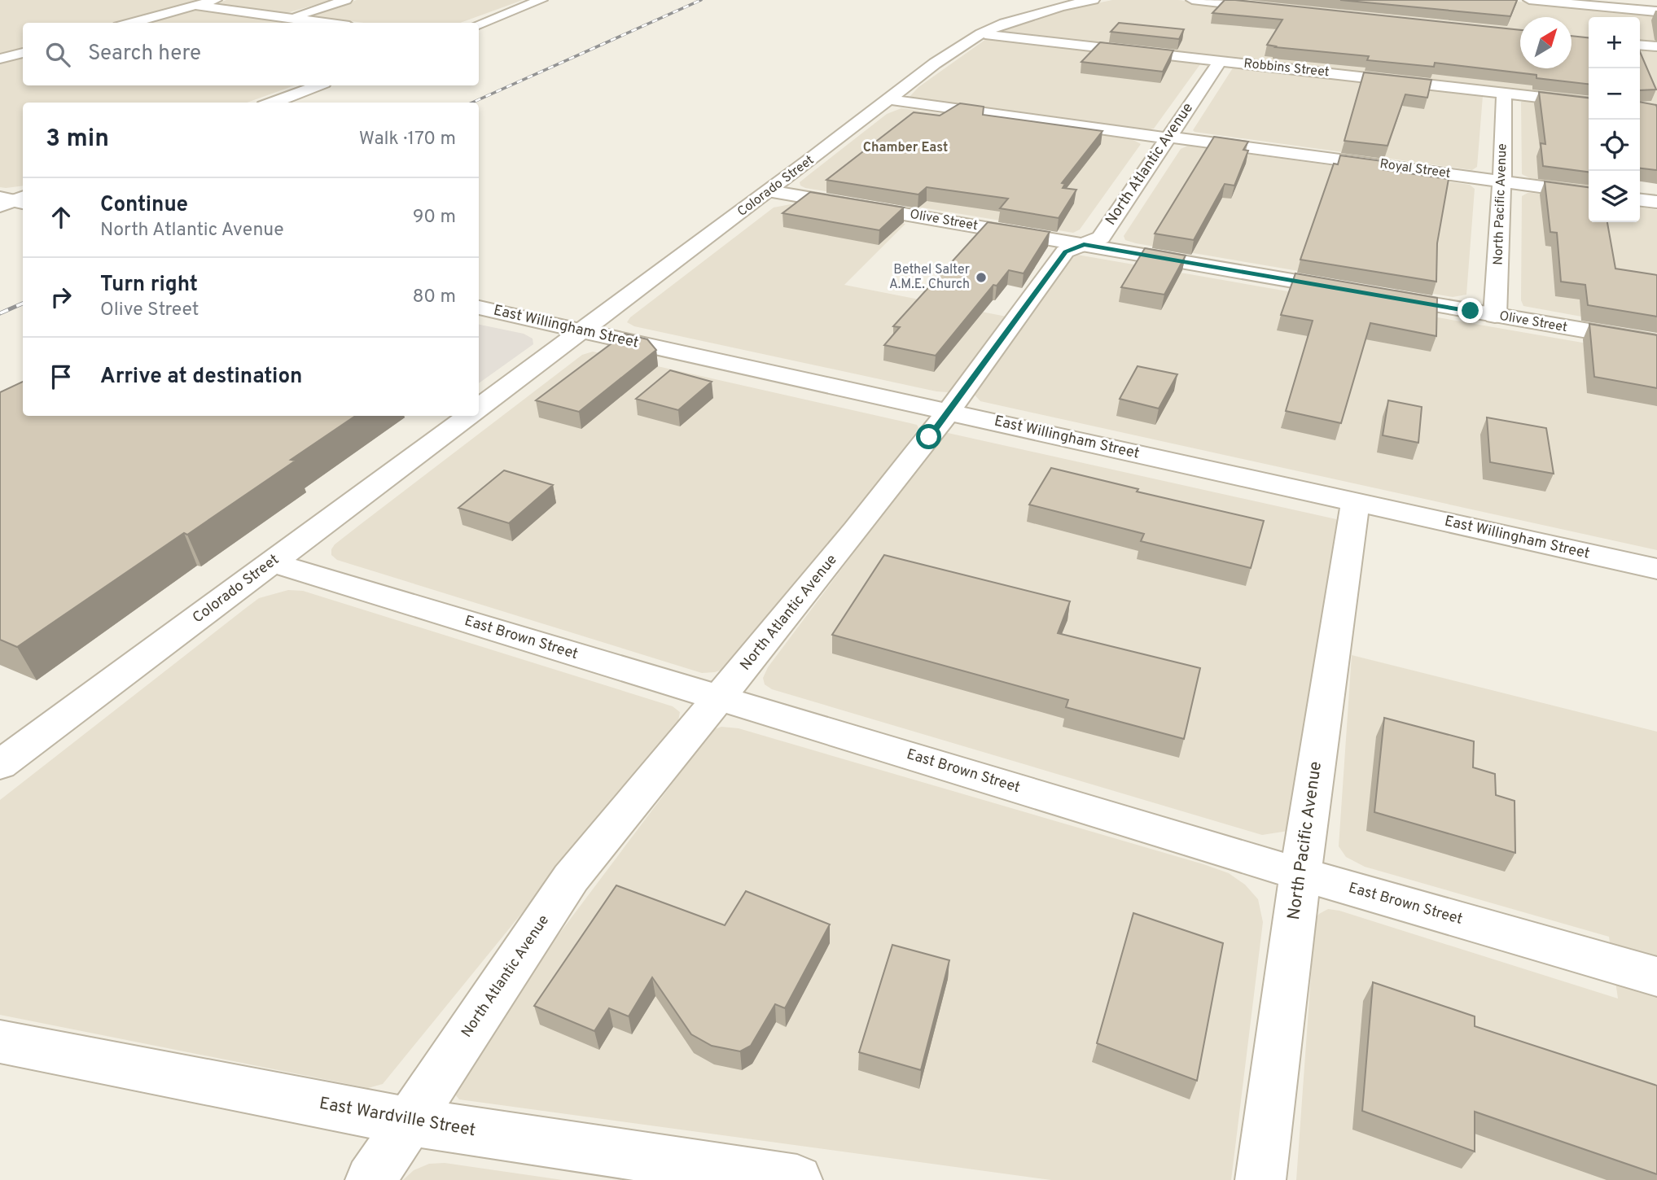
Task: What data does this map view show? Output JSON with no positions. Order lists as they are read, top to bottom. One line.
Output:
{"streets":{"street":["Robbins Street","North Atlantic Avenue","Royal Street","Colorado Street","North Pacific Avenue","Olive Street","East Willingham Street","East Brown Street","East Wardville Street"]},"crossings":[["Robbins Street","North Atlantic Avenue"],["Robbins Street","Colorado Street"],["Robbins Street","North Pacific Avenue"],["North Atlantic Avenue","Royal Street"],["North Atlantic Avenue","Olive Street"],["North Atlantic Avenue","East Willingham Street"],["North Atlantic Avenue","East Brown Street"],["North Atlantic Avenue","East Wardville Street"],["Royal Street","Colorado Street"],["Royal Street","North Pacific Avenue"],["Colorado Street","Olive Street"],["Colorado Street","East Willingham Street"],["Colorado Street","East Brown Street"],["North Pacific Avenue","Olive Street"],["North Pacific Avenue","East Willingham Street"],["North Pacific Avenue","East Brown Street"]],"districts":["Chamber East"],"places":["Bethel Salter A.M.E. Church"],"north":"top right","page":{"map_buttons":["+","−"],"search":"Search here","heading":["3 min","Walk · 170 m"],"list":[["Continue","North Atlantic Avenue","90 m"],["Turn right","Olive Street","80 m"],"Arrive at destination"]}}
